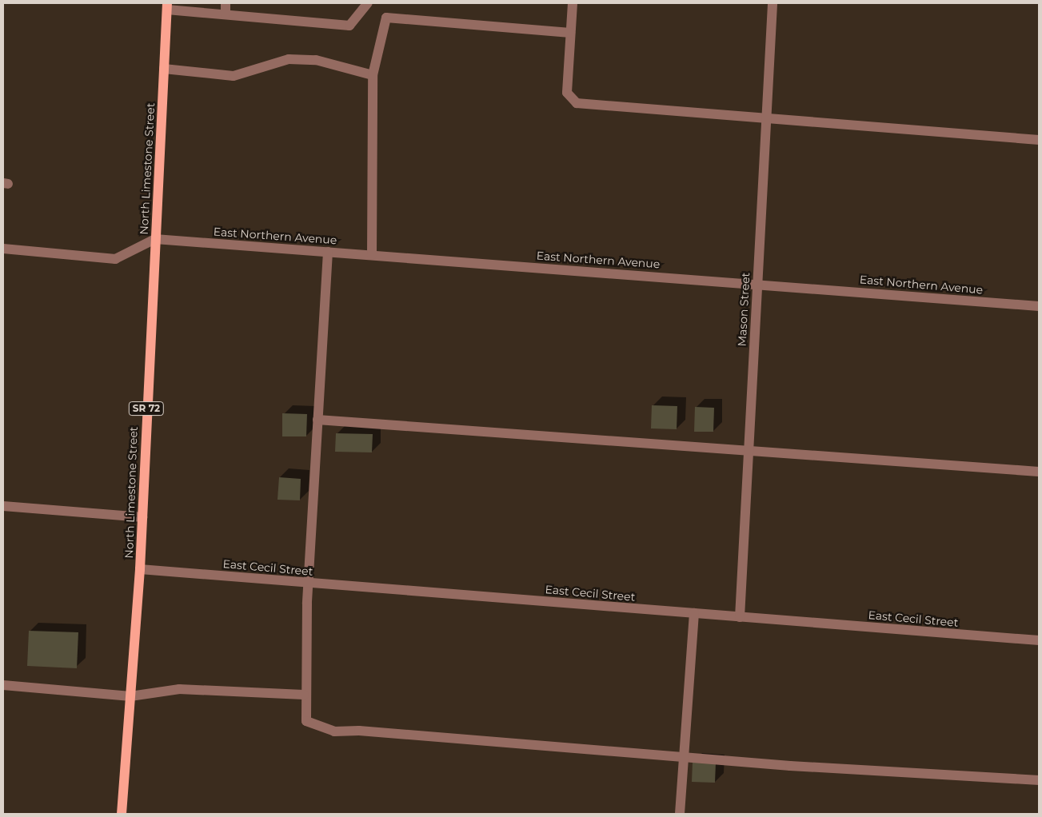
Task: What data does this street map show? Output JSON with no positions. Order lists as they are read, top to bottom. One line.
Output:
{"streets":{"main road":["North Limestone Street","SR 72"],"street":["East Northern Avenue","Mason Street","East Cecil Street"]},"crossings":[["North Limestone Street","East Northern Avenue"],["North Limestone Street","East Cecil Street"],["East Northern Avenue","Mason Street"],["Mason Street","East Cecil Street"]]}
